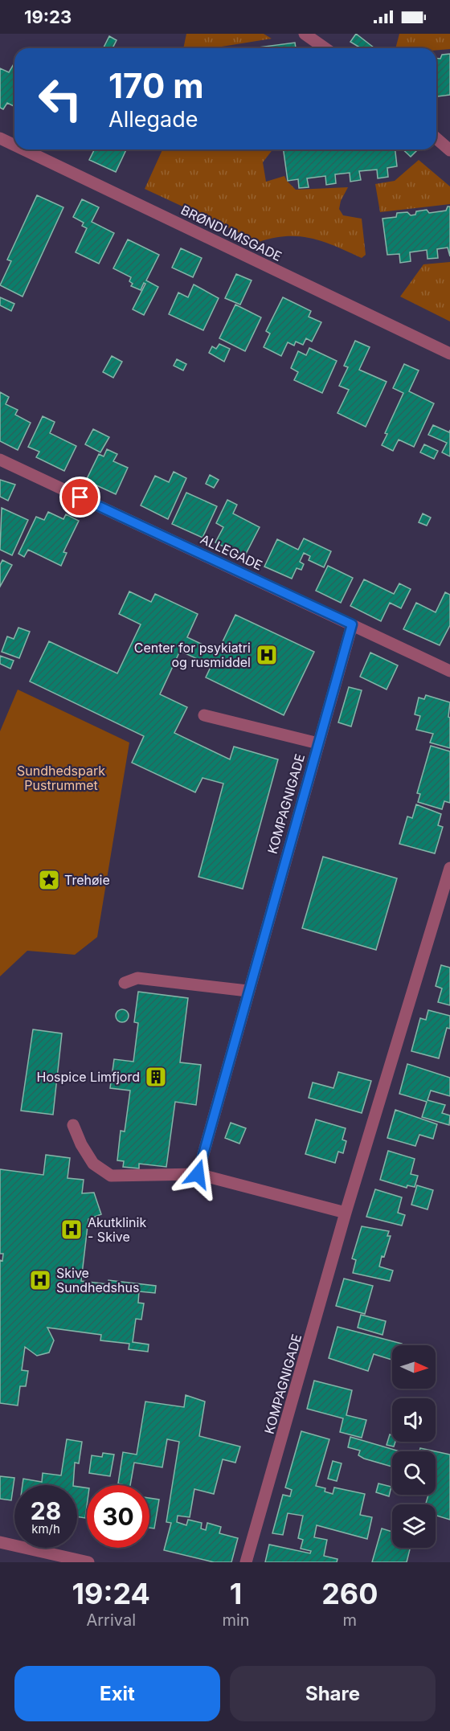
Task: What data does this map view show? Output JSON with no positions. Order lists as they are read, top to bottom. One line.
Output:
{"streets":{"street":["BRØNDUMSGADE","ALLEGADE","KOMPAGNIGADE"]},"crossings":[["ALLEGADE","KOMPAGNIGADE"]],"parks":["Sundhedspark Pustrummet"],"places":{"hospital":["Center for psykiatri og rusmiddel","Akutklinik - Skive","Skive Sundhedshus"],"place":["Trehøie"],"building":["Hospice Limfjord"]},"north":"right","page":{"status":"19:23","turn":["170 m","Allegade"],"speed":"28 km/h","limit":"30","eta":["19:24","Arrival","1","min","260","m"],"buttons":["Exit","Share"]}}
